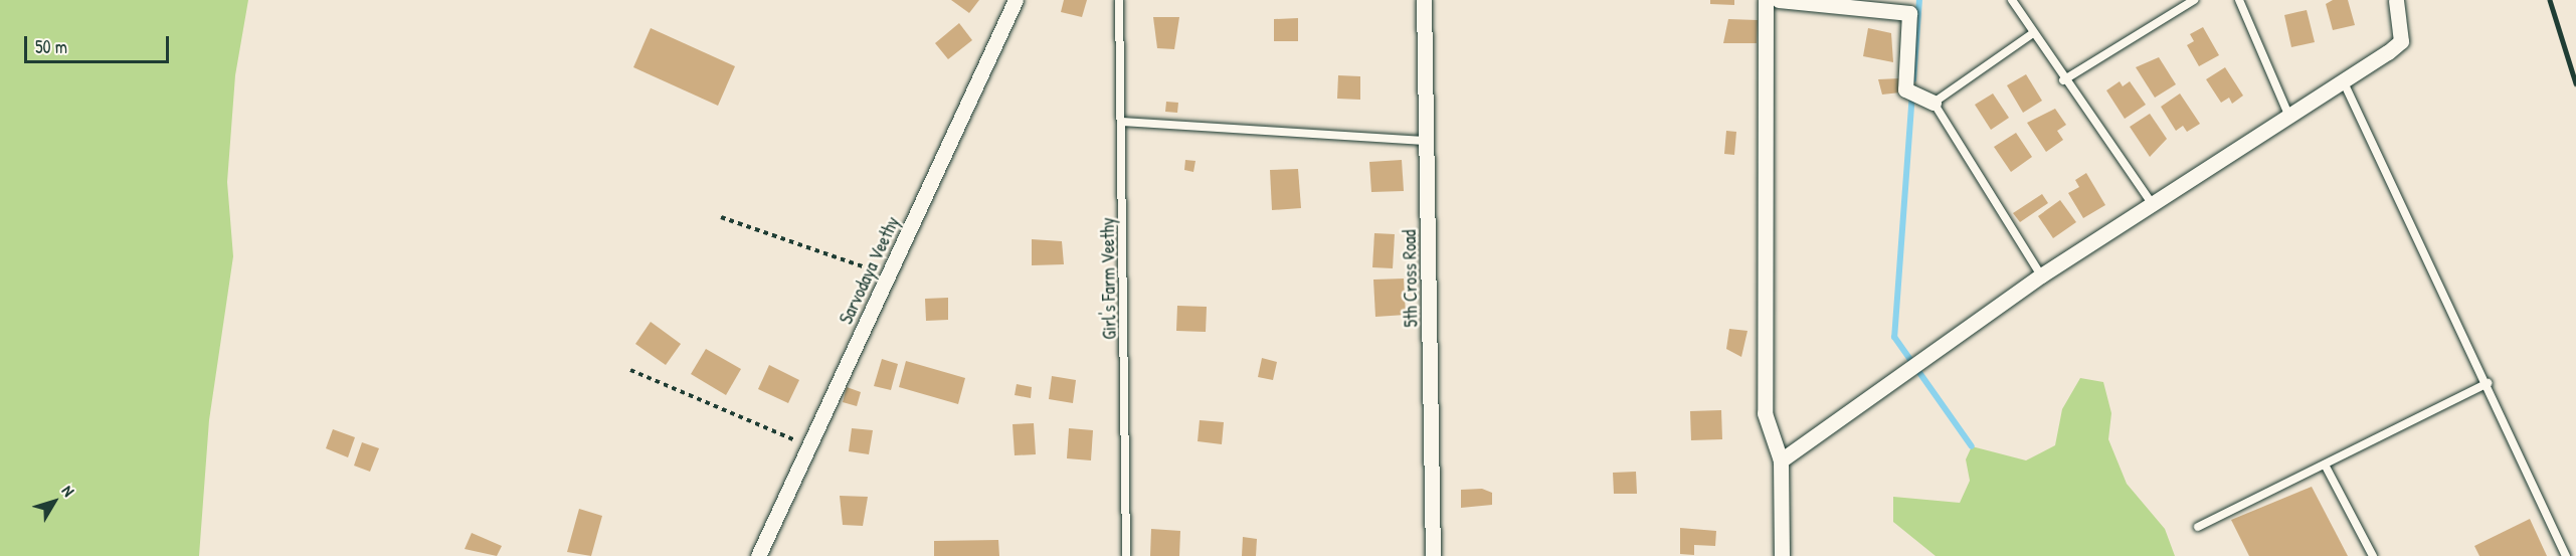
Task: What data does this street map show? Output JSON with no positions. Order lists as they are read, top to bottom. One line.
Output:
{"streets":{"street":["Sarvodaya Veethy","5th Cross Road"],"lane":["Girl's Farm Veethy"]},"scale_bar":"50 m","north":"top right"}
